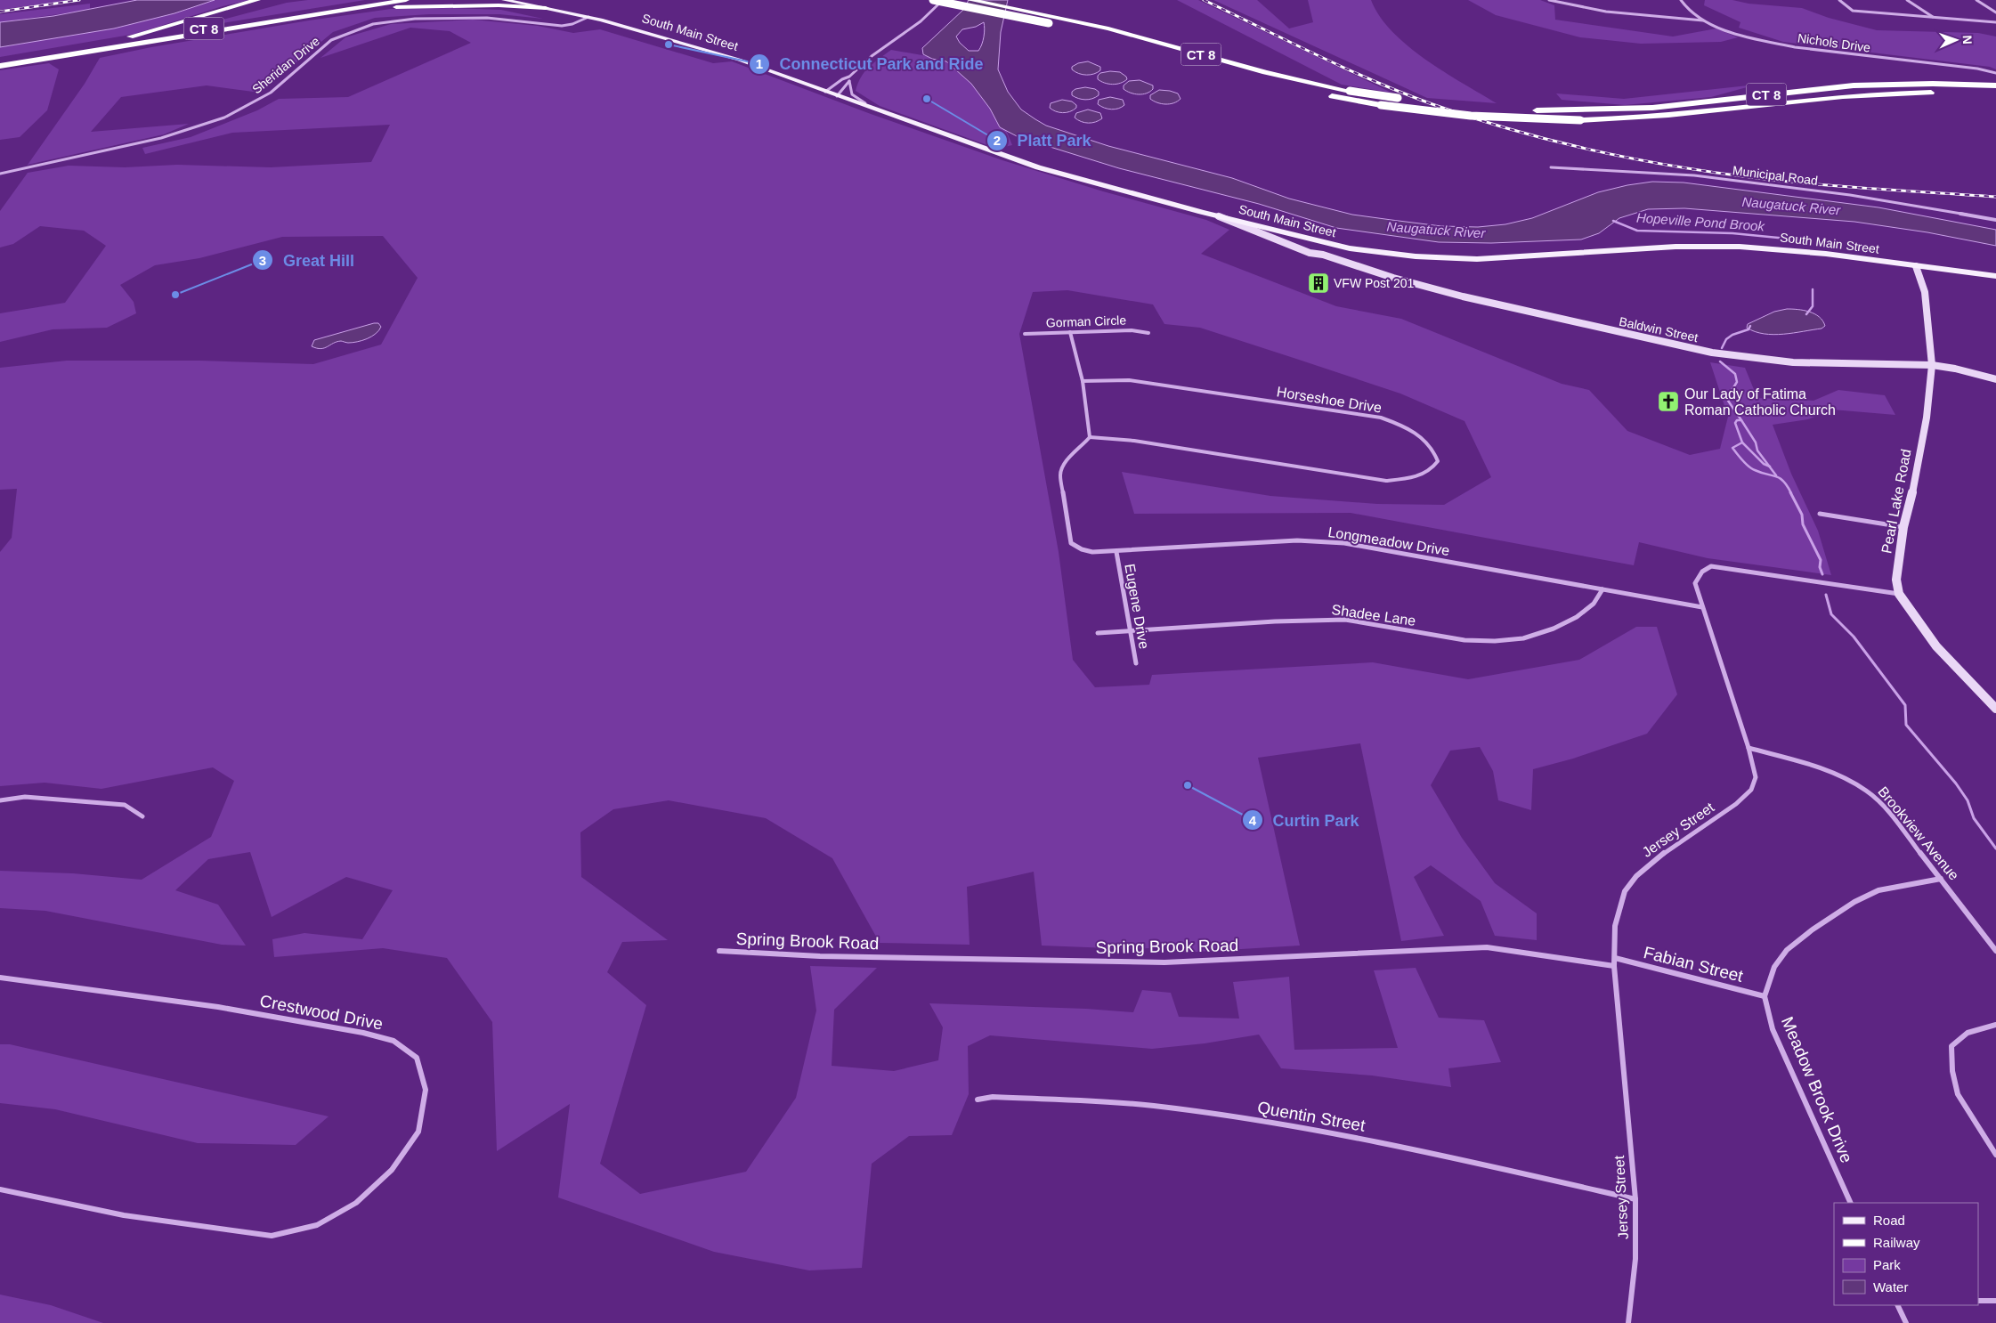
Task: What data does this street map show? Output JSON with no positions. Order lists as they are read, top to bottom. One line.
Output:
{"streets":{"highway":["CT 8"],"main road":["South Main Street","Baldwin Street","Pearl Lake Road"],"street":["Nichols Drive","Sheridan Drive","Municipal Road","Gorman Circle","Horseshoe Drive","Longmeadow Drive","Eugene Drive","Shadee Lane","Jersey Street","Brookview Avenue","Spring Brook Road","Fabian Street","Crestwood Drive","Meadow Brook Drive","Quentin Street"]},"crossings":[["South Main Street","Sheridan Drive"],["South Main Street","Baldwin Street"],["South Main Street","Pearl Lake Road"],["Baldwin Street","Pearl Lake Road"],["Horseshoe Drive","Longmeadow Drive"],["Pearl Lake Road","Jersey Street"],["Longmeadow Drive","Eugene Drive"],["Longmeadow Drive","Shadee Lane"],["Longmeadow Drive","Jersey Street"],["Eugene Drive","Shadee Lane"],["Jersey Street","Brookview Avenue"],["Jersey Street","Spring Brook Road"],["Jersey Street","Fabian Street"],["Jersey Street","Quentin Street"],["Fabian Street","Meadow Brook Drive"]],"water":["Naugatuck River","Hopeville Pond Brook"],"places":{"other":["Connecticut Park and Ride","Platt Park","Great Hill","Curtin Park"],"building":["VFW Post 201"],"church":["Our Lady of Fatima Roman Catholic Church"]},"legend":["Road","Railway","Park","Water"],"north":"right"}
